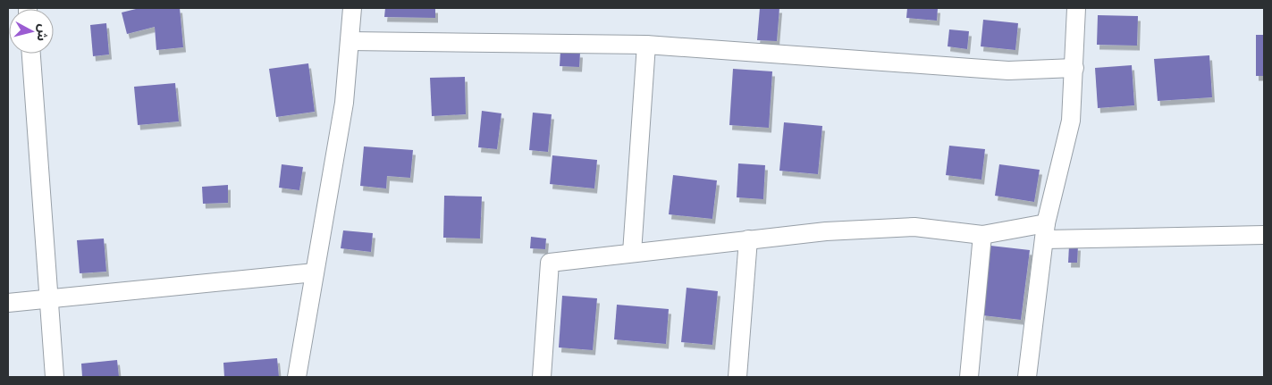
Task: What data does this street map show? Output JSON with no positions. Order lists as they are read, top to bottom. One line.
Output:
{"north":"right"}
